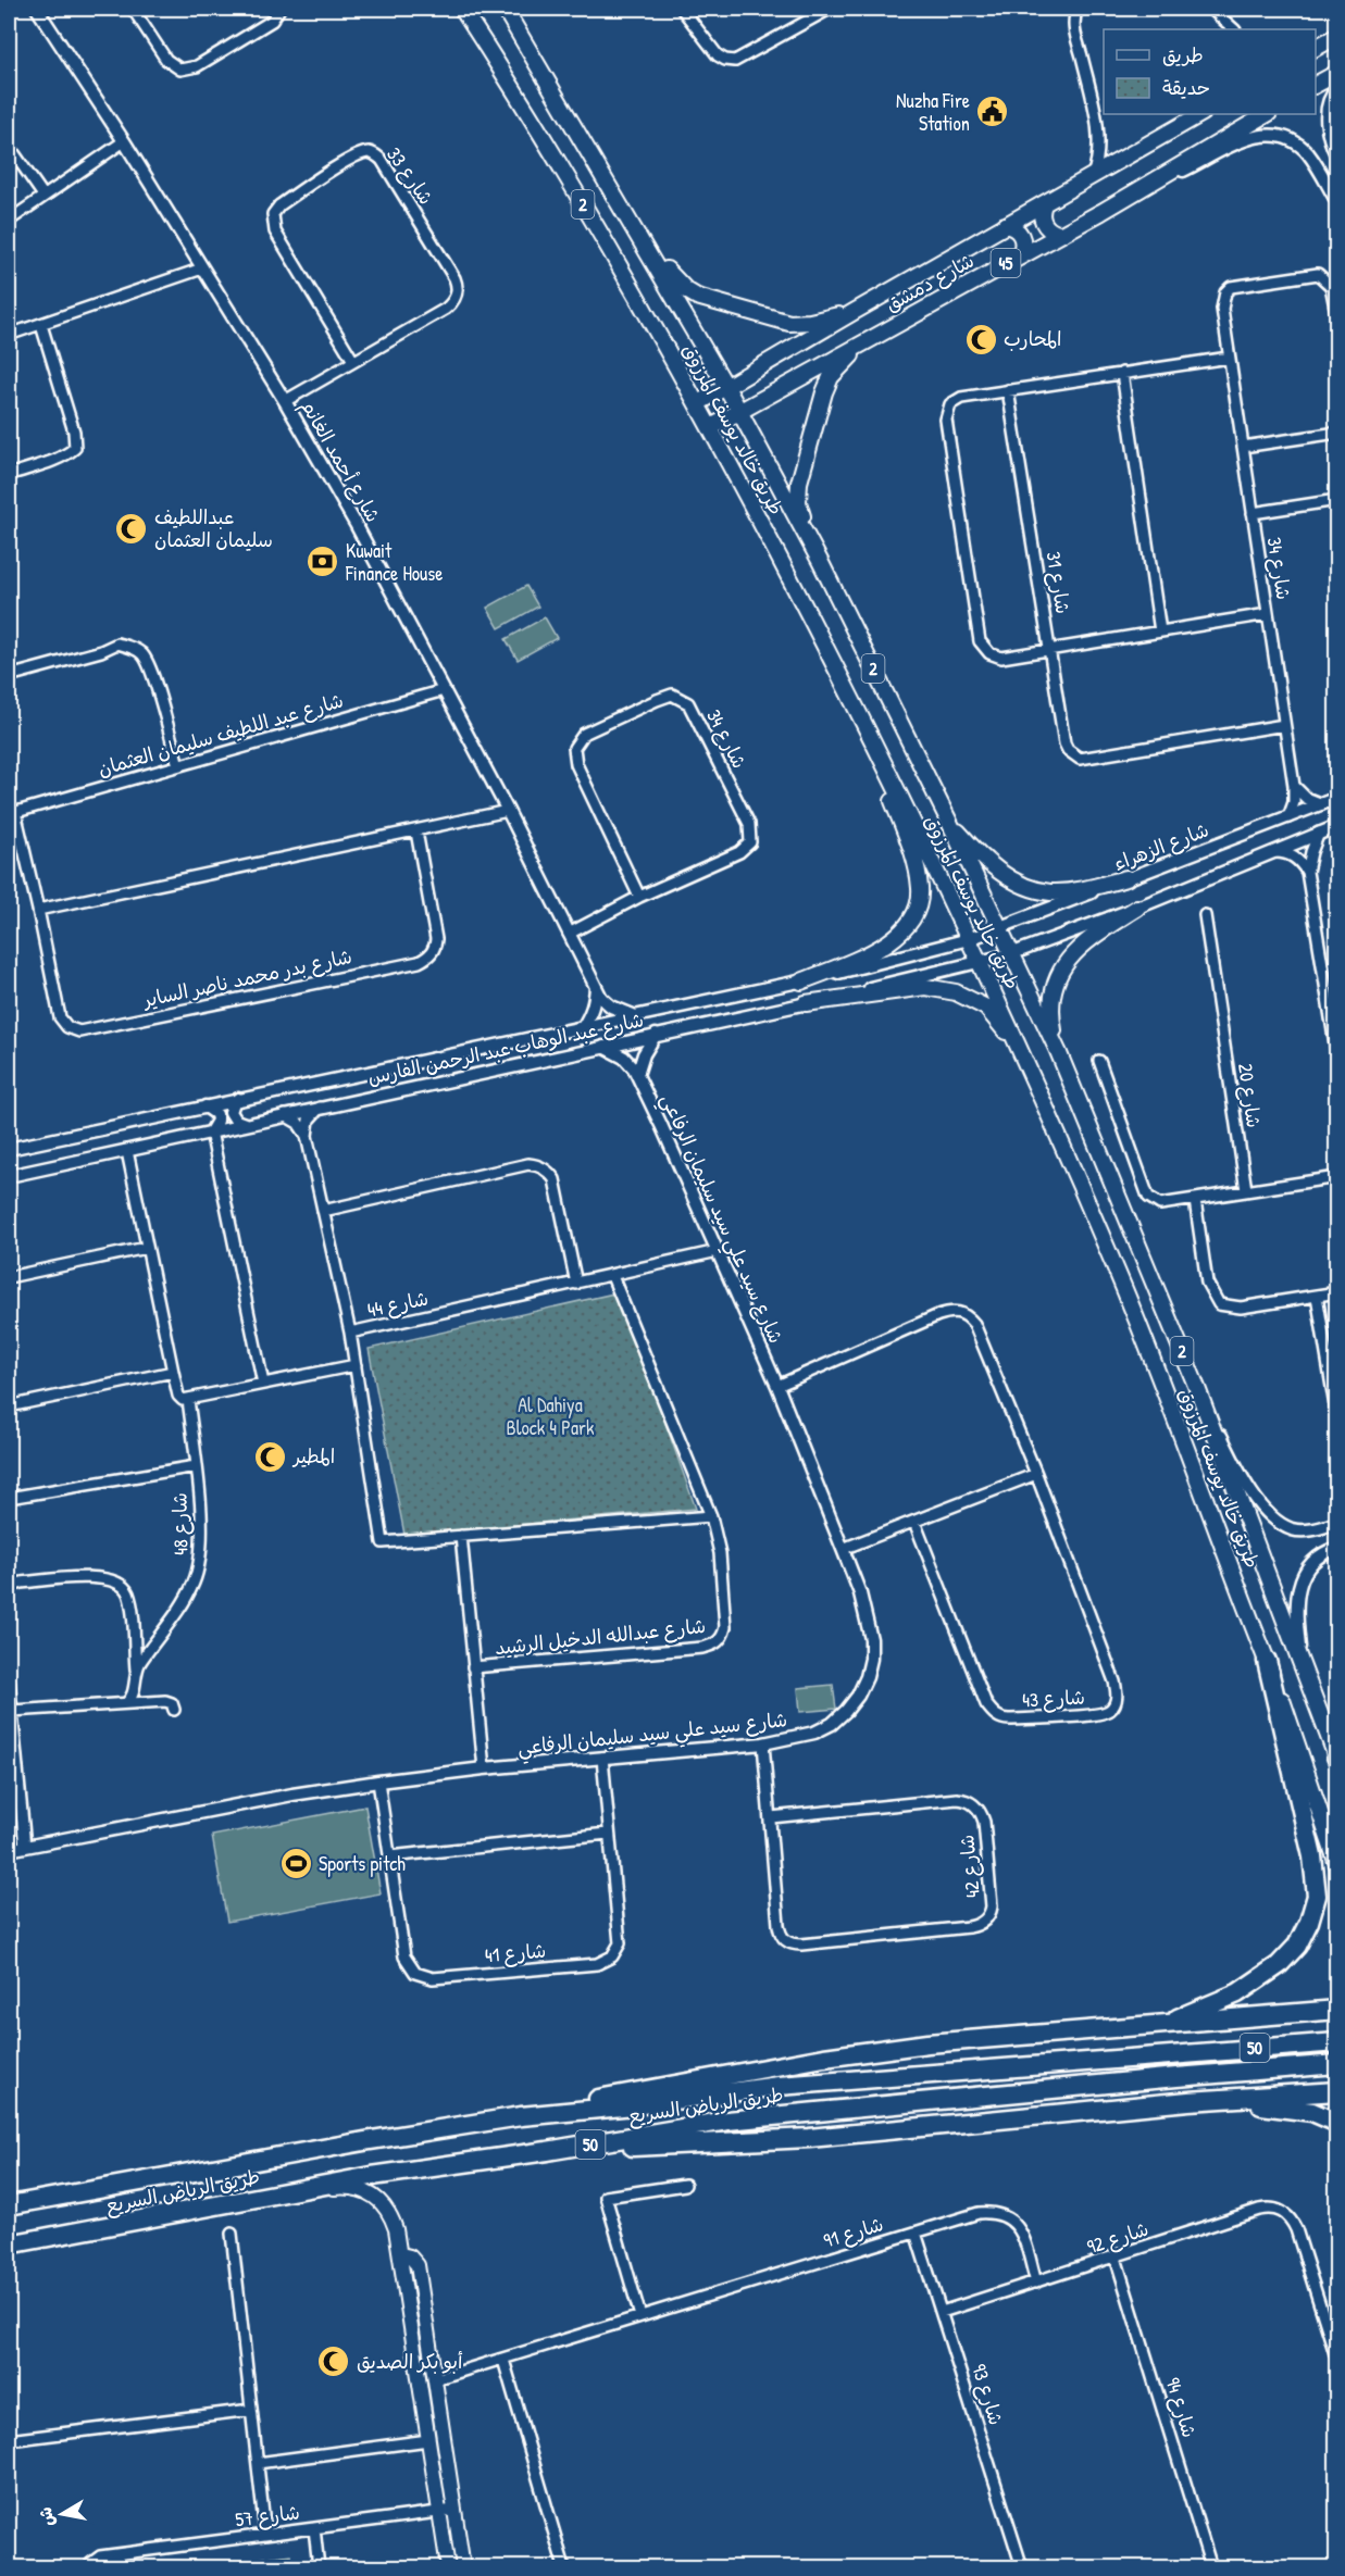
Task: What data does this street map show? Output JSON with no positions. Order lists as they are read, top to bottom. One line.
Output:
{"streets":{"highway":["50","طريق الرياض السريع"],"main road":["2","45","شارع دمشق","طريق خالد يوسف المرزوق"],"street":["شارع 33","شارع أحمد الغانم","شارع 34","شارع 31","شارع عبد اللطيف سليمان العثمان","شارع الزهراء","شارع بدر محمد ناصر الساير","شارع عبد الوهاب عبد الرحمن الفارس","شارع 20","شارع سيد علي سيد سليمان الرفاعي","شارع 44","شارع 48","شارع عبدالله الدخيل الرشيد","شارع 43","شارع 42","شارع 41","شارع 91","شارع 92","شارع 93","شارع 94","شارع 57"]},"crossings":[["شارع 33","شارع أحمد الغانم"],["شارع دمشق","طريق خالد يوسف المرزوق"],["طريق خالد يوسف المرزوق","شارع الزهراء"],["طريق خالد يوسف المرزوق","شارع عبد الوهاب عبد الرحمن الفارس"],["شارع أحمد الغانم","شارع 34"],["شارع أحمد الغانم","شارع عبد اللطيف سليمان العثمان"],["شارع أحمد الغانم","شارع عبد الوهاب عبد الرحمن الفارس"],["شارع 34","شارع 31"],["شارع 34","شارع الزهراء"],["شارع عبد اللطيف سليمان العثمان","شارع بدر محمد ناصر الساير"],["شارع الزهراء","شارع عبد الوهاب عبد الرحمن الفارس"],["شارع عبد الوهاب عبد الرحمن الفارس","شارع سيد علي سيد سليمان الرفاعي"],["شارع سيد علي سيد سليمان الرفاعي","شارع 44"],["شارع سيد علي سيد سليمان الرفاعي","شارع عبدالله الدخيل الرشيد"],["شارع سيد علي سيد سليمان الرفاعي","شارع 43"],["شارع سيد علي سيد سليمان الرفاعي","شارع 42"],["شارع سيد علي سيد سليمان الرفاعي","شارع 41"],["شارع 44","شارع عبدالله الدخيل الرشيد"],["شارع 91","شارع 92"],["شارع 91","شارع 93"],["شارع 92","شارع 93"],["شارع 92","شارع 94"]],"parks":["Al Dahiya Block 4 Park"],"places":{"public building":["Nuzha Fire Station"],"mosque":["المحارب","عبداللطيف سليمان العثمان","المطير","أبو بكر الصديق"],"bank":["Kuwait Finance House"],"sports":["Sports pitch"]},"legend":["طريق","حديقة"],"north":"left"}
